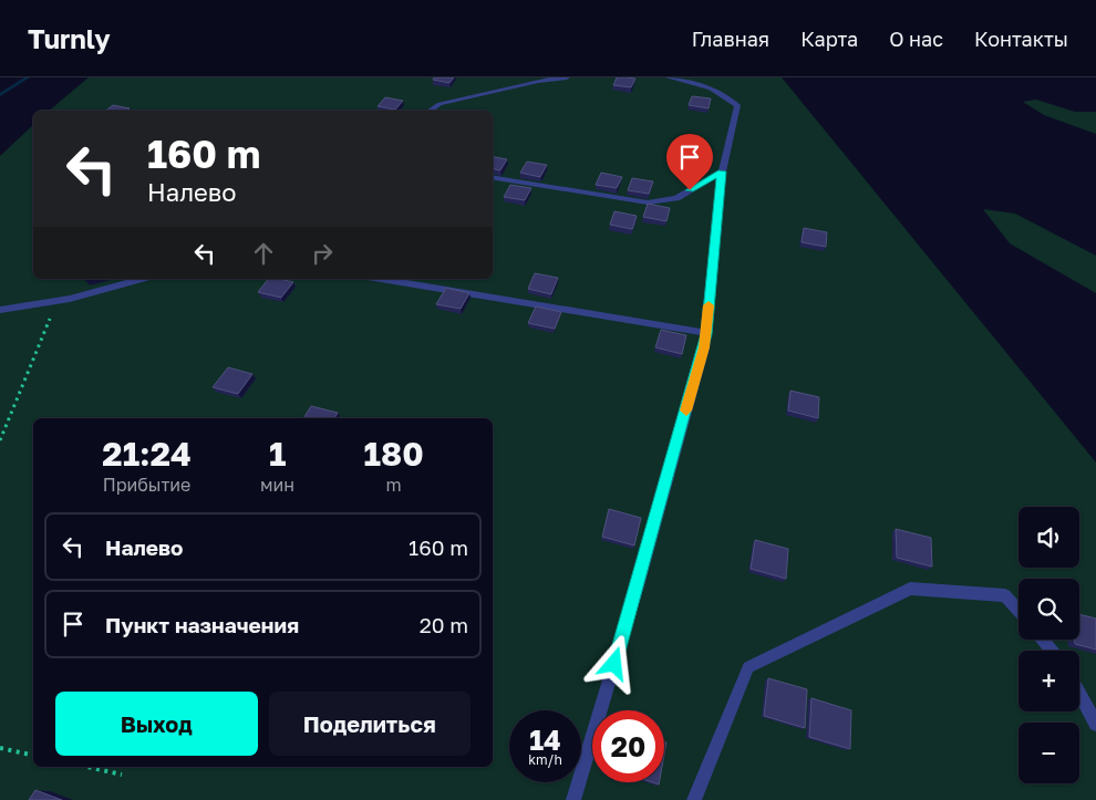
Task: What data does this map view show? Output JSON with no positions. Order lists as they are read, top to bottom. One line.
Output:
{"page":{"header":"Turnly","nav":["Главная","Карта","О нас","Контакты"],"turn":["160 m","Налево"],"eta":["21:24","Прибытие","1","мин","180","m"],"map_buttons":["+","−"],"list":[{"name":"Налево","value":"160 m"},{"name":"Пункт назначения","value":"20 m"}],"buttons":["Выход","Поделиться"],"speed":"14 km/h","limit":"20"}}
